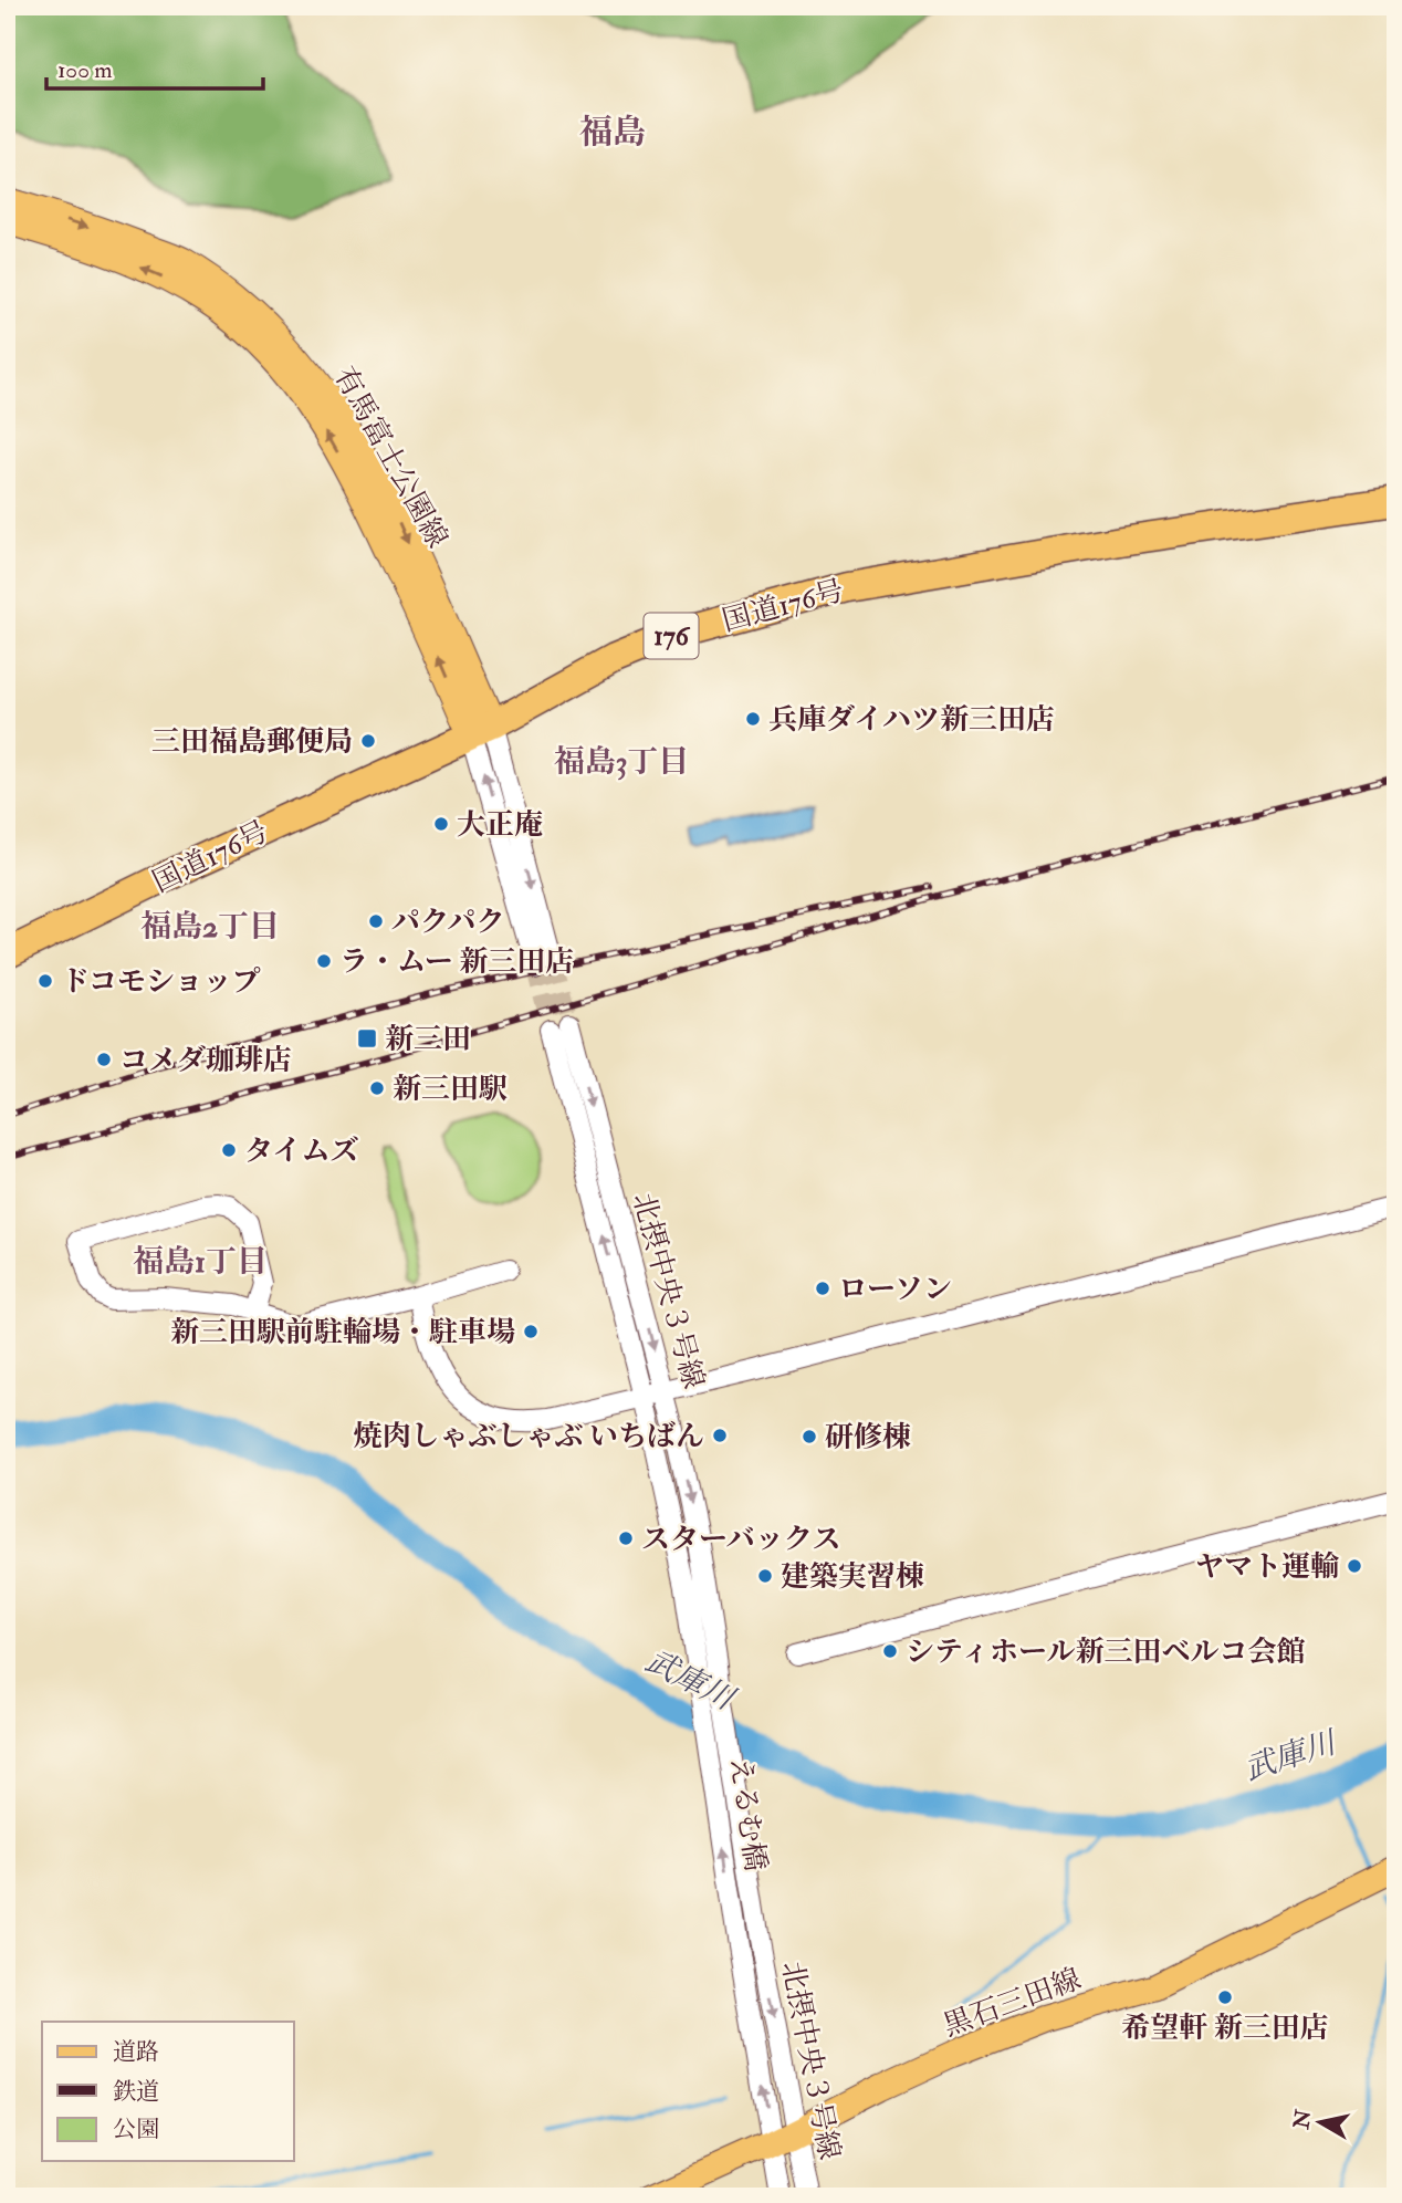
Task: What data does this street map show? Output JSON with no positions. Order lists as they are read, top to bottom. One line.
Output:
{"streets":{"highway":["国道176号","176"],"main road":["有馬富士公園線","黒石三田線"],"street":["北摂中央３号線","えるむ橋"]},"crossings":[["有馬富士公園線","国道176号"],["北摂中央３号線","えるむ橋"],["北摂中央３号線","黒石三田線"]],"districts":["福島","福島3丁目","福島2丁目","福島1丁目"],"water":["武庫川"],"places":{"other":["兵庫ダイハツ新三田店","三田福島郵便局","大正庵","パクパク","ラ・ムー 新三田店","ドコモショップ","コメダ珈琲店","新三田駅","タイムズ","ローソン","新三田駅前駐輪場・駐車場","焼肉しゃぶしゃぶ いちばん","研修棟","スターバックス","ヤマト運輸","建築実習棟","シティホール新三田ベルコ会館","希望軒 新三田店"],"transit":["新三田"]},"legend":["道路","鉄道","公園"],"scale_bar":"100 m","north":"left"}
